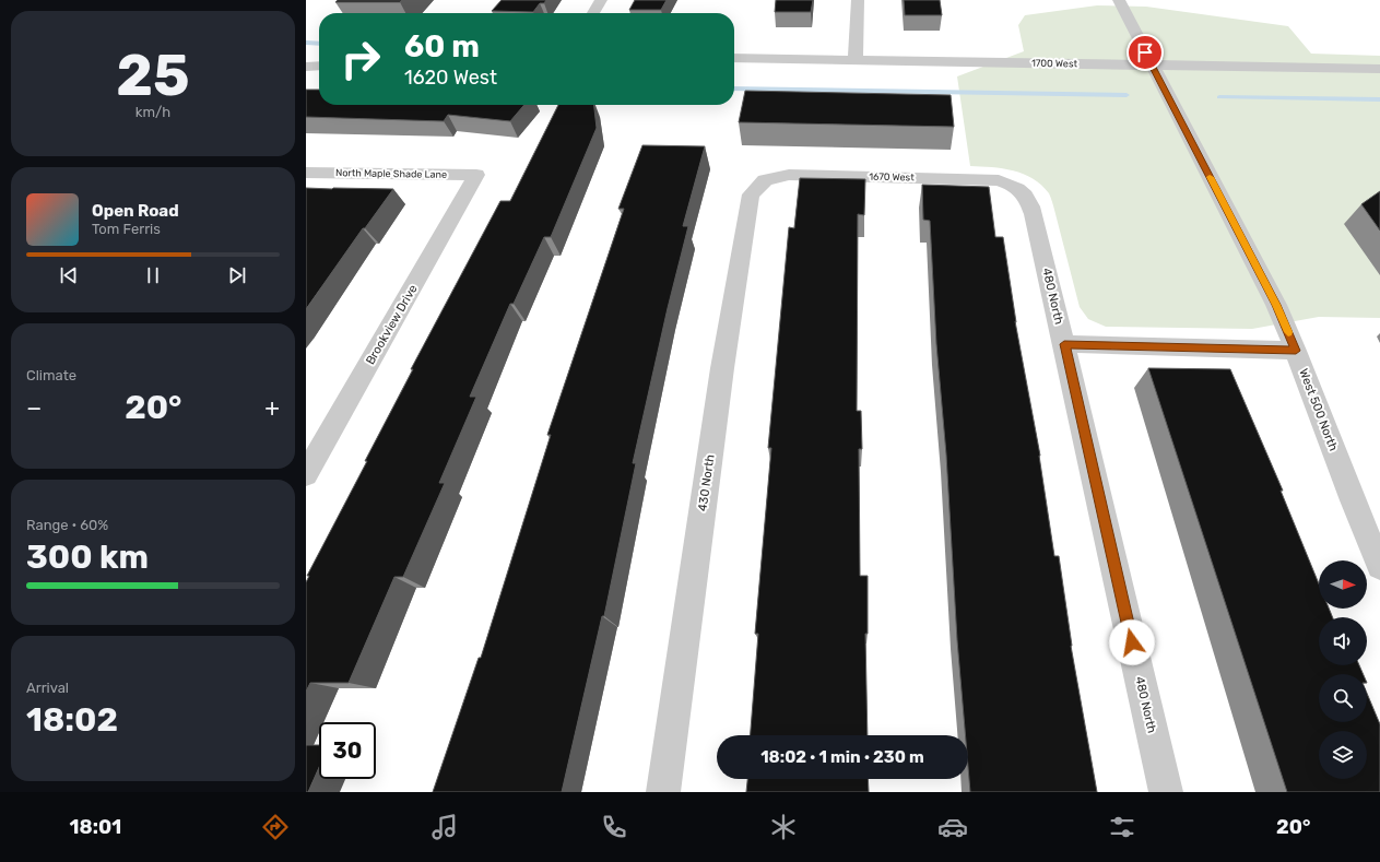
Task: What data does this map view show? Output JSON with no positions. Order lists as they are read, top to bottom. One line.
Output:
{"streets":{"street":["1700 West","North Maple Shade Lane","1670 West","480 North","Brookview Drive","West 500 North","430 North"]},"crossings":[["1700 West","West 500 North"],["North Maple Shade Lane","Brookview Drive"],["1670 West","480 North"],["1670 West","430 North"]],"north":"right","page":{"tile":[["25","km/h"],"Climate",["Range · 60%","300 km"],["Arrival","18:02"]],"turn":["60 m","1620 West"],"song":["Open Road","Tom Ferris"],"heat":["−","20°","+"],"limit":"30","trip":"18:02 · 1 min · 230 m","tabs":["18:01","20°"]}}
